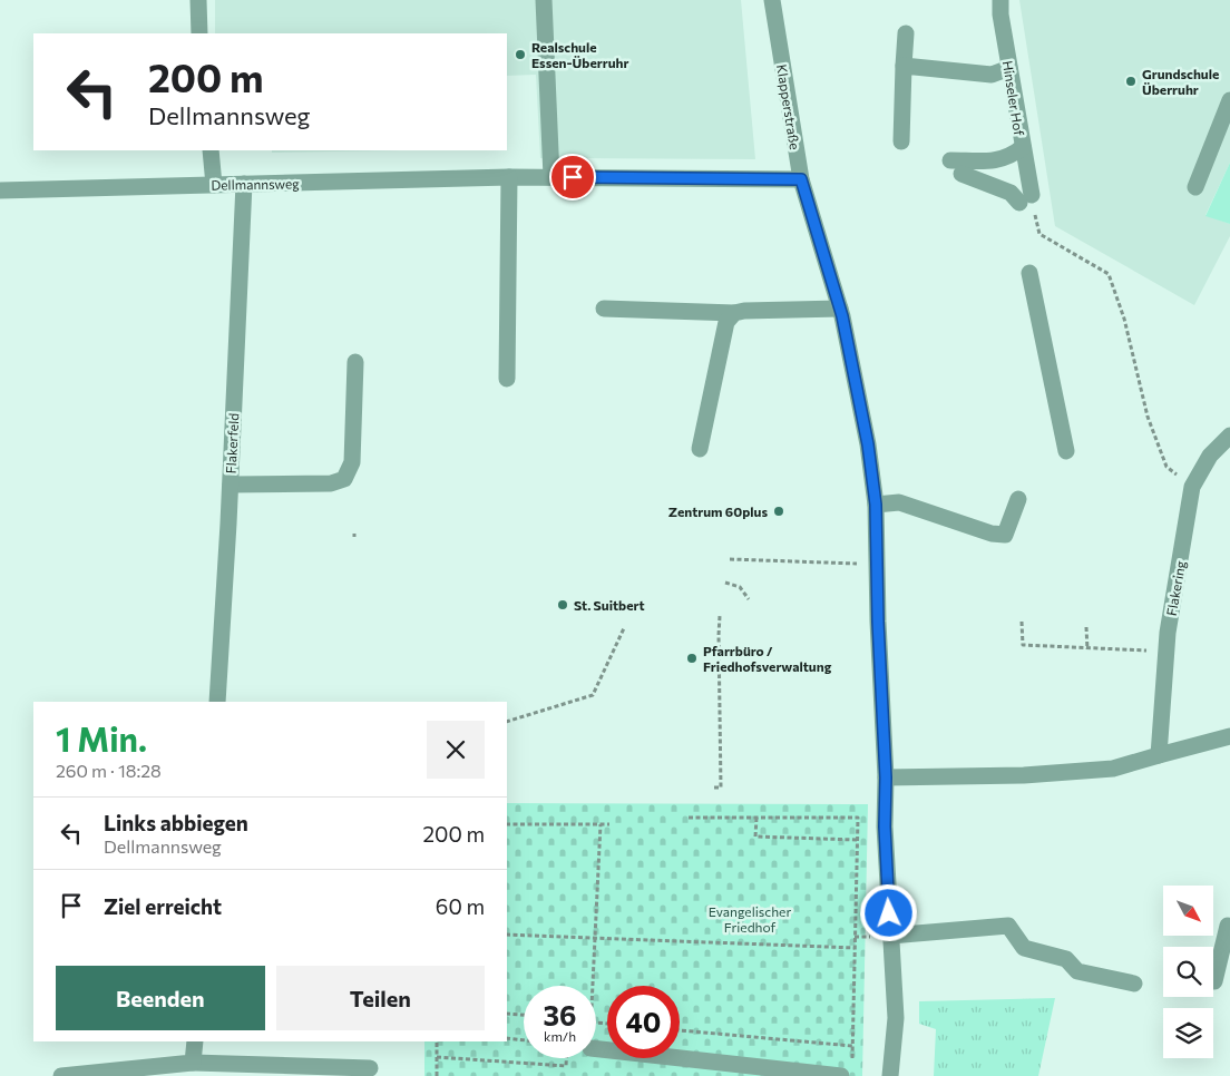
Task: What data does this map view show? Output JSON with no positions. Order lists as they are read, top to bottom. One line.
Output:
{"streets":{"street":["Hinseler Hof","Klapperstraße","Dellmannsweg","Flakerfeld","Flakering"]},"crossings":[["Klapperstraße","Dellmannsweg"],["Dellmannsweg","Flakerfeld"]],"parks":["Evangelischer Friedhof"],"places":["Realschule Essen-Überruhr","Grundschule Überruhr","Zentrum 60plus","St. Suitbert","Pfarrbüro / Friedhofsverwaltung"],"north":"bottom right","page":{"turn":["200 m","Dellmannsweg"],"heading":["1 Min.","260 m · 18:28"],"list":[{"name":"Links abbiegen","note":"Dellmannsweg","value":"200 m"},{"name":"Ziel erreicht","value":"60 m"}],"buttons":["Beenden","Teilen"],"speed":"36 km/h","limit":"40"}}
